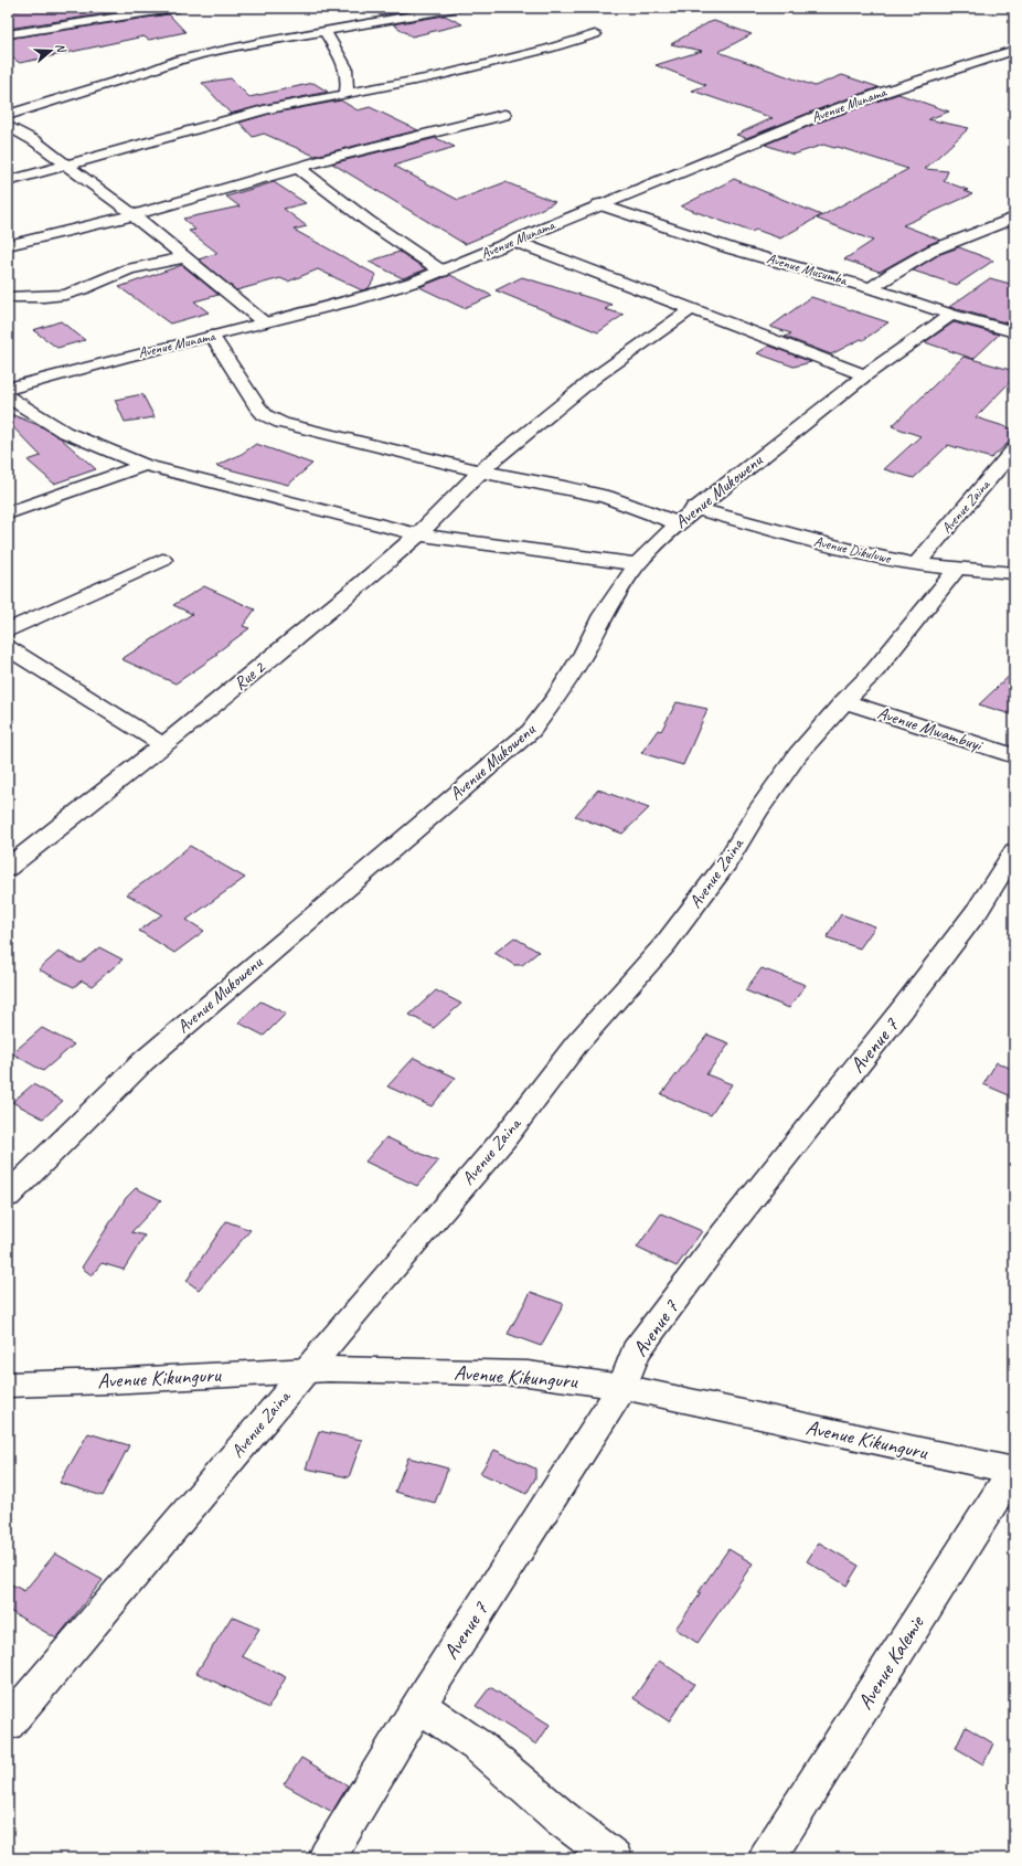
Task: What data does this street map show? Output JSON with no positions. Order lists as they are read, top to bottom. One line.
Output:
{"streets":{"street":["Avenue Munama","Avenue Musumba","Avenue Mukowenu","Avenue Zaina","Avenue Dikuluwe","Rue 2","Avenue Mwambuyi","Avenue 7","Avenue Kikunguru","Avenue Kalemie"]},"crossings":[["Avenue Munama","Avenue Musumba"],["Avenue Musumba","Avenue Mukowenu"],["Avenue Mukowenu","Avenue Dikuluwe"],["Avenue Zaina","Avenue Dikuluwe"],["Avenue Zaina","Avenue Mwambuyi"],["Avenue Zaina","Avenue Kikunguru"],["Avenue 7","Avenue Kikunguru"],["Avenue Kikunguru","Avenue Kalemie"]],"north":"right"}
